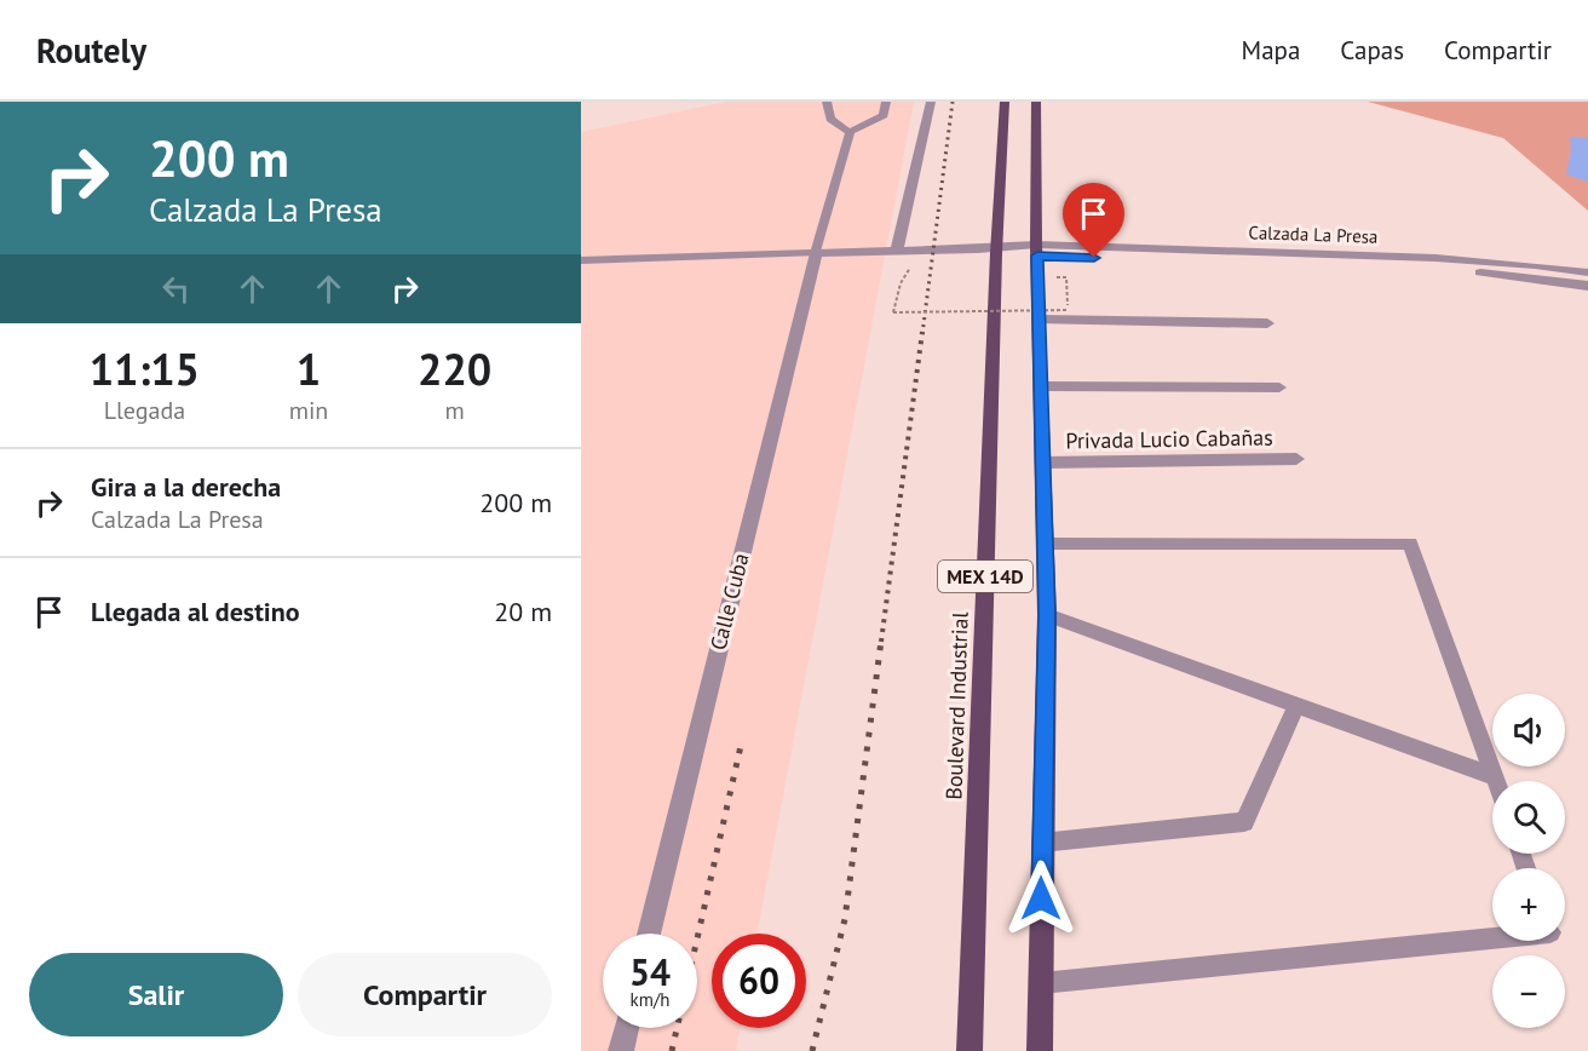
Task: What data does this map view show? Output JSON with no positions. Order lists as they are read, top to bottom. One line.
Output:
{"streets":{"main road":["MEX 14D","Boulevard Industrial"],"street":["Calzada La Presa","Privada Lucio Cabañas","Calle Cuba"]},"crossings":[["Calzada La Presa","MEX 14D"],["Privada Lucio Cabañas","MEX 14D"]],"page":{"header":"Routely","nav":["Mapa","Capas","Compartir"],"turn":["200 m","Calzada La Presa"],"eta":["11:15","Llegada","1","min","220","m"],"list":[{"name":"Gira a la derecha","note":"Calzada La Presa","value":"200 m"},{"name":"Llegada al destino","value":"20 m"}],"map_buttons":["+","−"],"speed":"54 km/h","limit":"60","buttons":["Salir","Compartir"]}}
